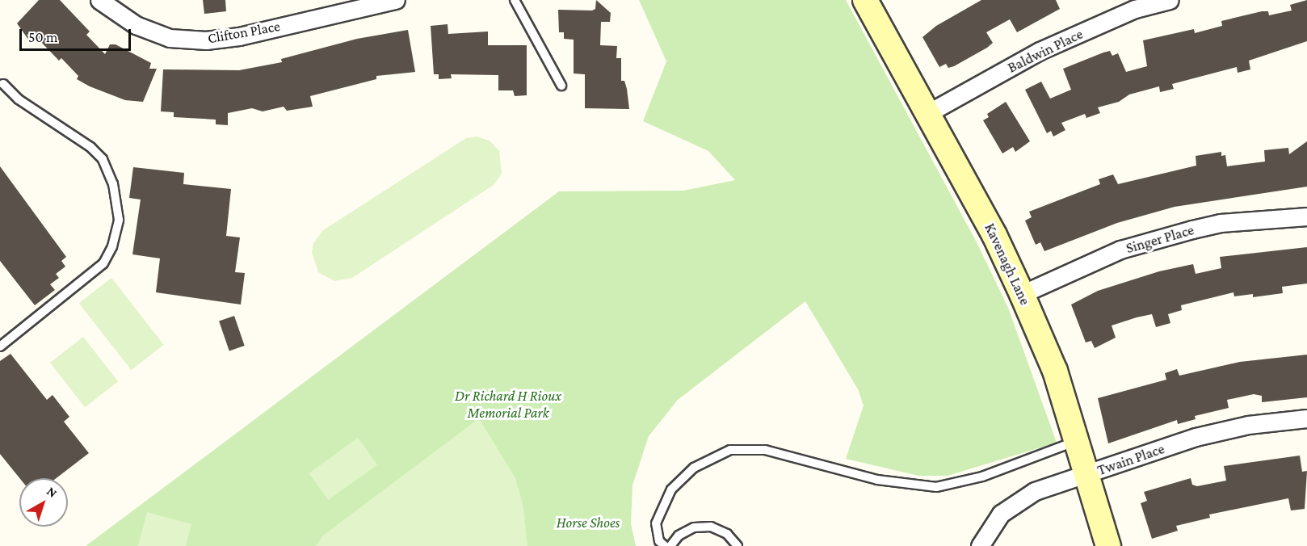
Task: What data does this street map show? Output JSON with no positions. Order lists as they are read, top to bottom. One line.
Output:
{"streets":{"main road":["Kavenagh Lane"],"street":["Clifton Place","Baldwin Place","Singer Place","Twain Place"]},"crossings":[["Baldwin Place","Kavenagh Lane"],["Singer Place","Kavenagh Lane"],["Kavenagh Lane","Twain Place"]],"parks":["Dr Richard H Rioux Memorial Park","Horse Shoes"],"scale_bar":"50 m","north":"top right"}
